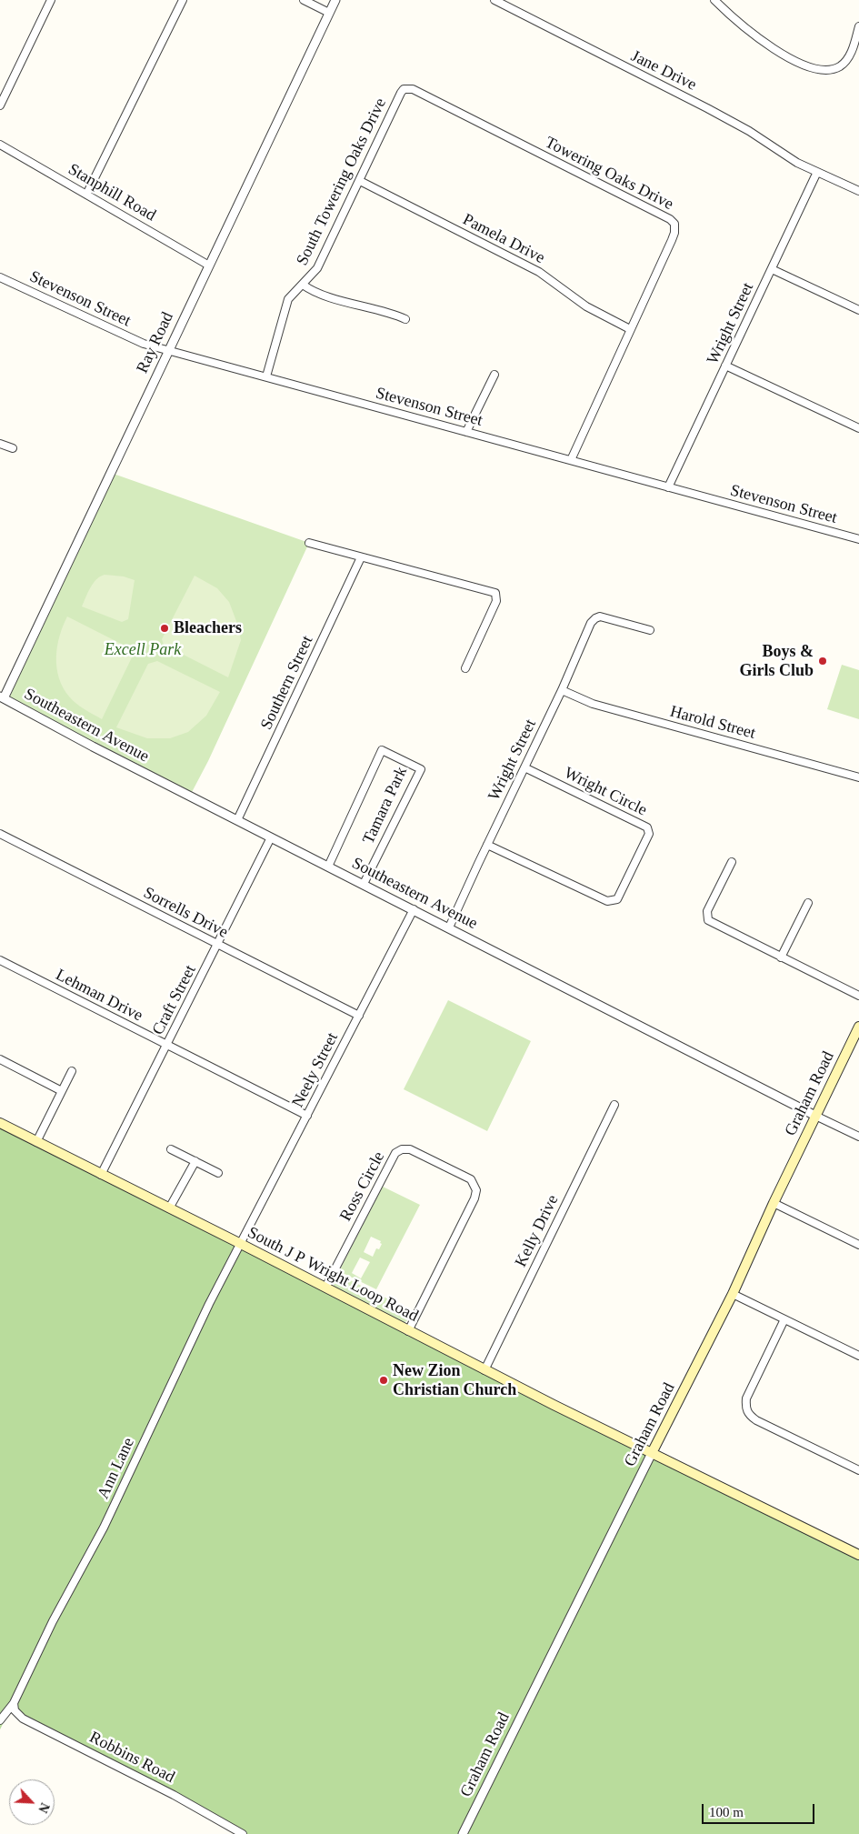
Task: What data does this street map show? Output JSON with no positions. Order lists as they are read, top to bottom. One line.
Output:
{"streets":{"main road":["Graham Road","South J P Wright Loop Road"],"street":["Jane Drive","Towering Oaks Drive","South Towering Oaks Drive","Stanphill Road","Pamela Drive","Stevenson Street","Wright Street","Ray Road","Southern Street","Harold Street","Southeastern Avenue","Wright Circle","Tamara Park","Sorrells Drive","Lehman Drive","Craft Street","Neely Street","Ross Circle","Kelly Drive","Ann Lane","Robbins Road"]},"crossings":[["Jane Drive","Wright Street"],["Towering Oaks Drive","South Towering Oaks Drive"],["Towering Oaks Drive","Pamela Drive"],["Towering Oaks Drive","Stevenson Street"],["South Towering Oaks Drive","Pamela Drive"],["South Towering Oaks Drive","Stevenson Street"],["Stanphill Road","Ray Road"],["Stevenson Street","Wright Street"],["Stevenson Street","Ray Road"],["Wright Street","Harold Street"],["Wright Street","Southeastern Avenue"],["Wright Street","Wright Circle"],["Ray Road","Southeastern Avenue"],["Southern Street","Southeastern Avenue"],["Southeastern Avenue","Tamara Park"],["Southeastern Avenue","Craft Street"],["Southeastern Avenue","Neely Street"],["Southeastern Avenue","Graham Road"],["Sorrells Drive","Craft Street"],["Sorrells Drive","Neely Street"],["Lehman Drive","Craft Street"],["Lehman Drive","Neely Street"],["Craft Street","South J P Wright Loop Road"],["Neely Street","South J P Wright Loop Road"],["Neely Street","Ann Lane"],["Graham Road","South J P Wright Loop Road"],["Ross Circle","South J P Wright Loop Road"],["Kelly Drive","South J P Wright Loop Road"],["South J P Wright Loop Road","Ann Lane"],["Ann Lane","Robbins Road"]],"parks":["Excell Park"],"places":["Bleachers","Boys & Girls Club","New Zion Christian Church"],"scale_bar":"100 m","north":"bottom right"}
